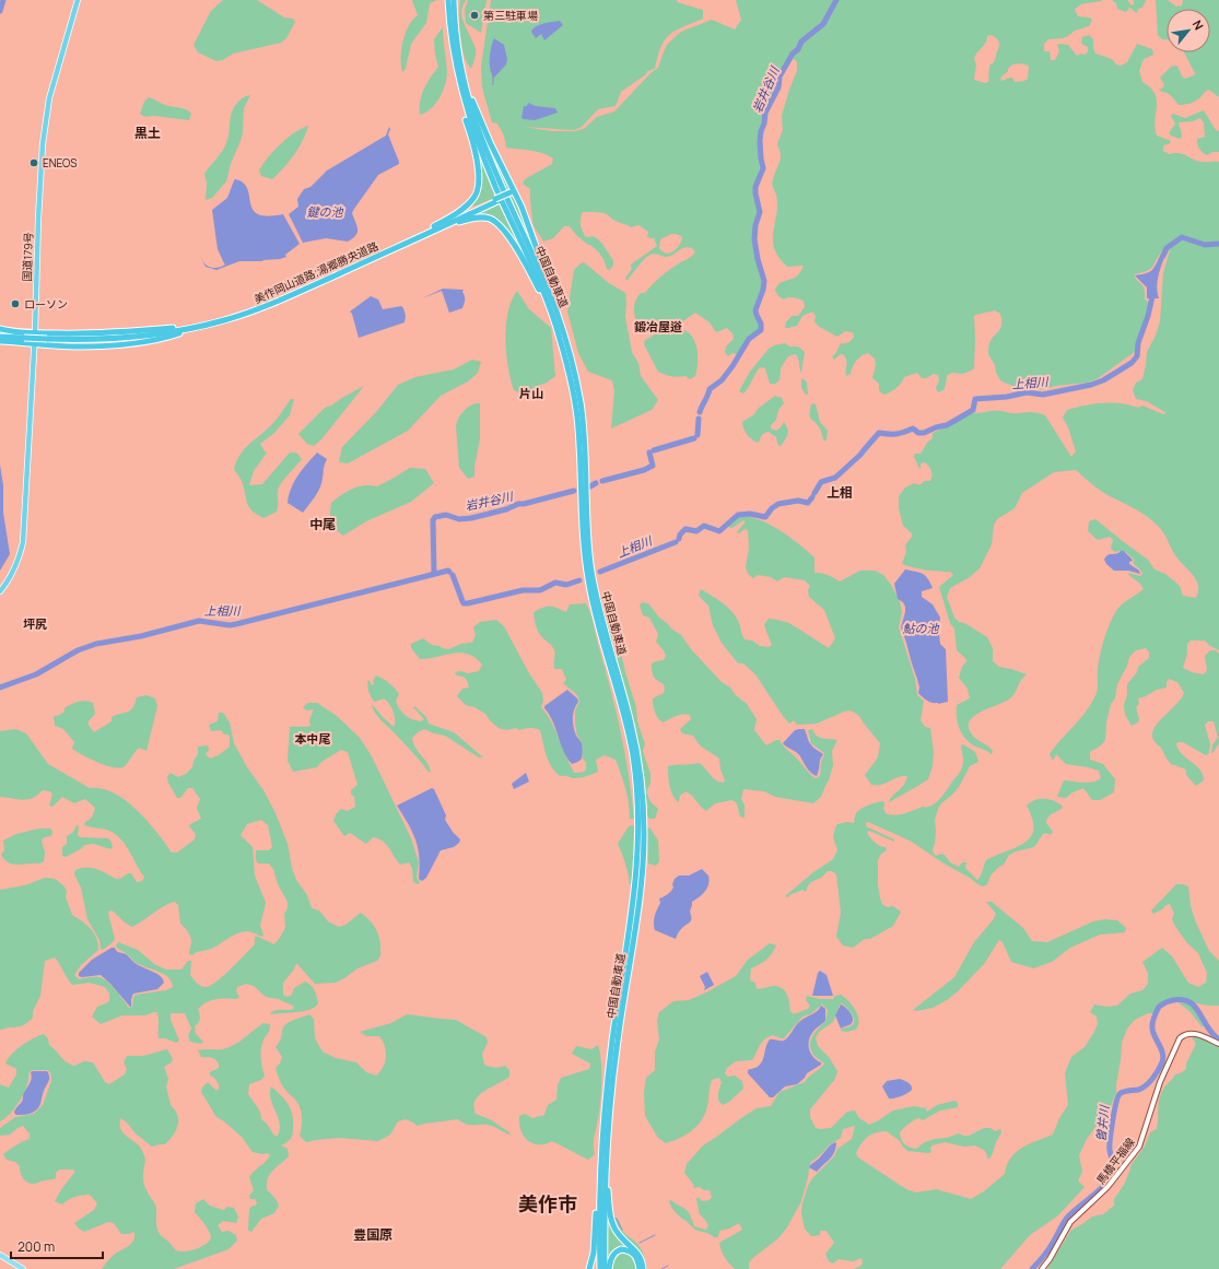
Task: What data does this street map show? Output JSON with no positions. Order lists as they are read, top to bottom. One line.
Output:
{"streets":{"highway":["国道179号","美作岡山道路;湯郷勝央道路","中国自動車道"],"main road":["馬橋平福線"]},"districts":["黒土","鍛冶屋逧","片山","上相","中尾","坪尻","本中尾","美作市","豊国原"],"water":["岩井谷川","鍵の池","上相川","鮎の池","曽井川"],"places":["第三駐車場","ENEOS","ローソン"],"scale_bar":"200 m","north":"top right"}
